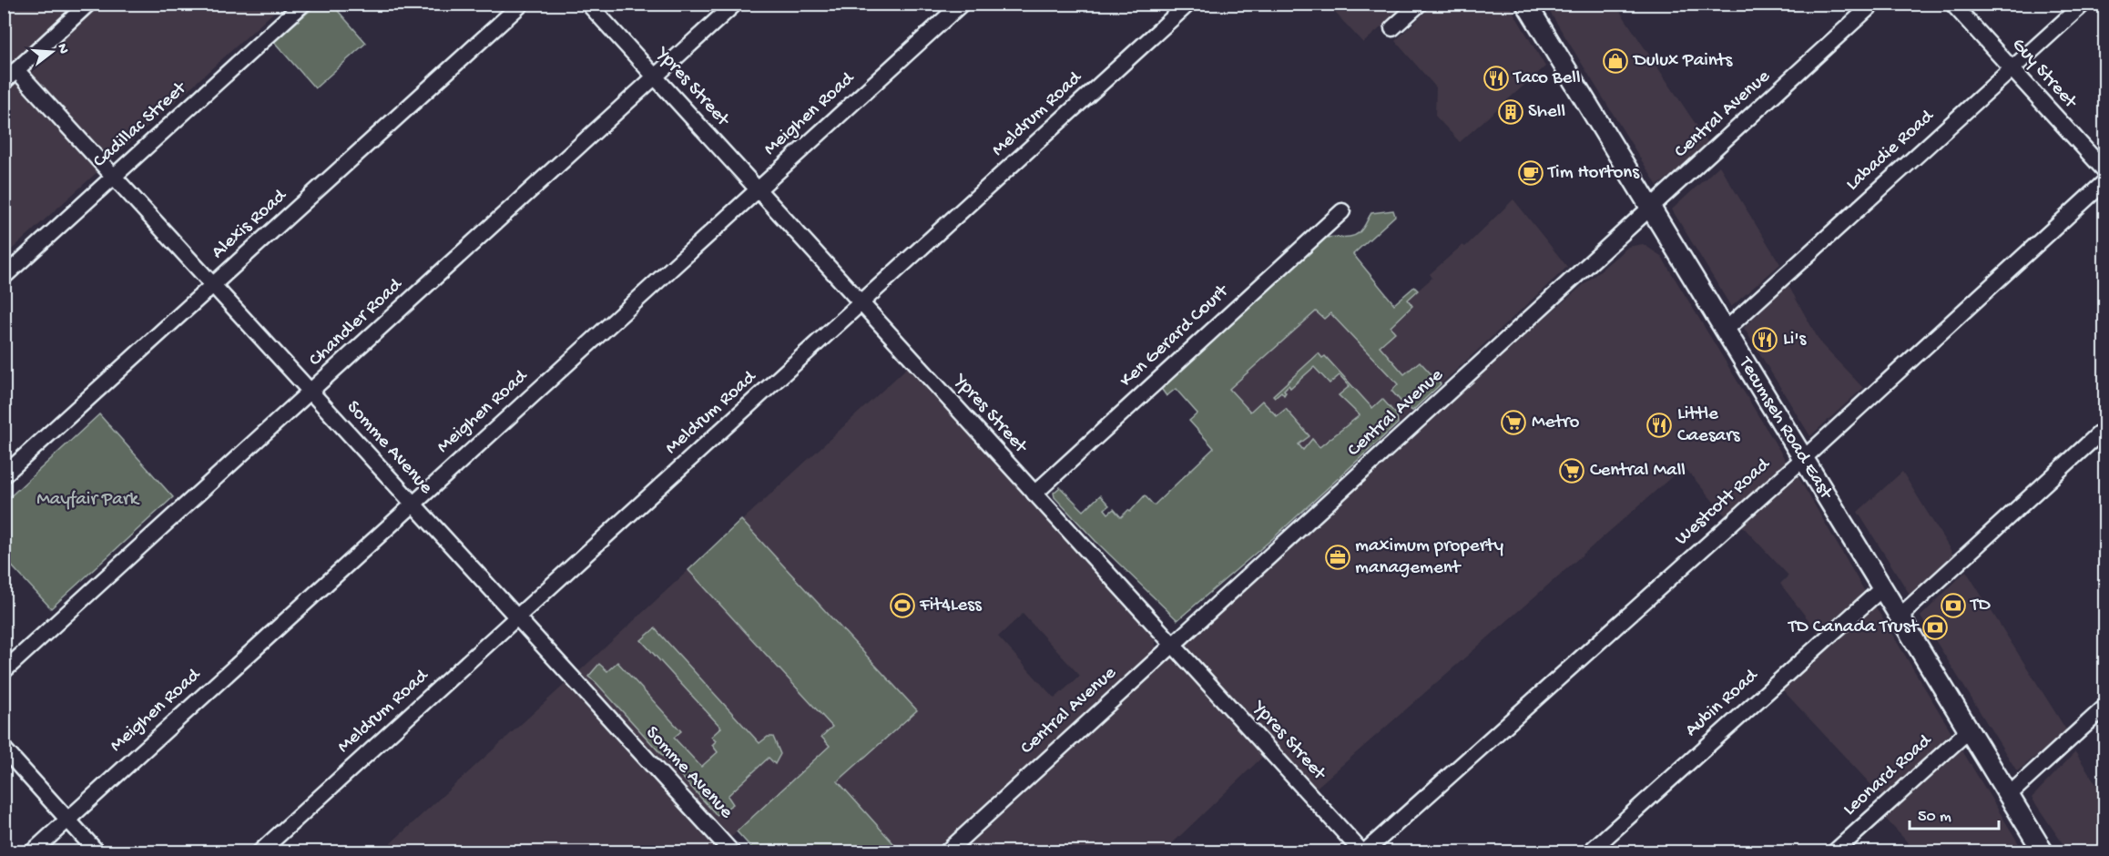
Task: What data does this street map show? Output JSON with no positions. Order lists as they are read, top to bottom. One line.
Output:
{"streets":{"main road":["Tecumseh Road East"],"street":["Guy Street","Ypres Street","Meighen Road","Meldrum Road","Central Avenue","Cadillac Street","Labadie Road","Alexis Road","Chandler Road","Ken Gerard Court","Somme Avenue","Westcott Road","Aubin Road","Leonard Road"]},"crossings":[["Guy Street","Labadie Road"],["Ypres Street","Meighen Road"],["Ypres Street","Meldrum Road"],["Ypres Street","Central Avenue"],["Ypres Street","Chandler Road"],["Ypres Street","Ken Gerard Court"],["Ypres Street","Westcott Road"],["Meighen Road","Somme Avenue"],["Meldrum Road","Somme Avenue"],["Central Avenue","Tecumseh Road East"],["Cadillac Street","Somme Avenue"],["Labadie Road","Tecumseh Road East"],["Alexis Road","Somme Avenue"],["Chandler Road","Somme Avenue"],["Tecumseh Road East","Westcott Road"],["Tecumseh Road East","Aubin Road"],["Tecumseh Road East","Leonard Road"]],"parks":["Mayfair Park"],"places":{"shop":["Dulux Paints"],"restaurant":["Taco Bell","Li's","Little Caesars"],"building":["Shell"],"cafe":["Tim Hortons"],"supermarket":["Metro","Central Mall"],"office":["maximum property management"],"sports":["Fit4Less"],"bank":["TD","TD Canada Trust"]},"scale_bar":"50 m","north":"right"}
